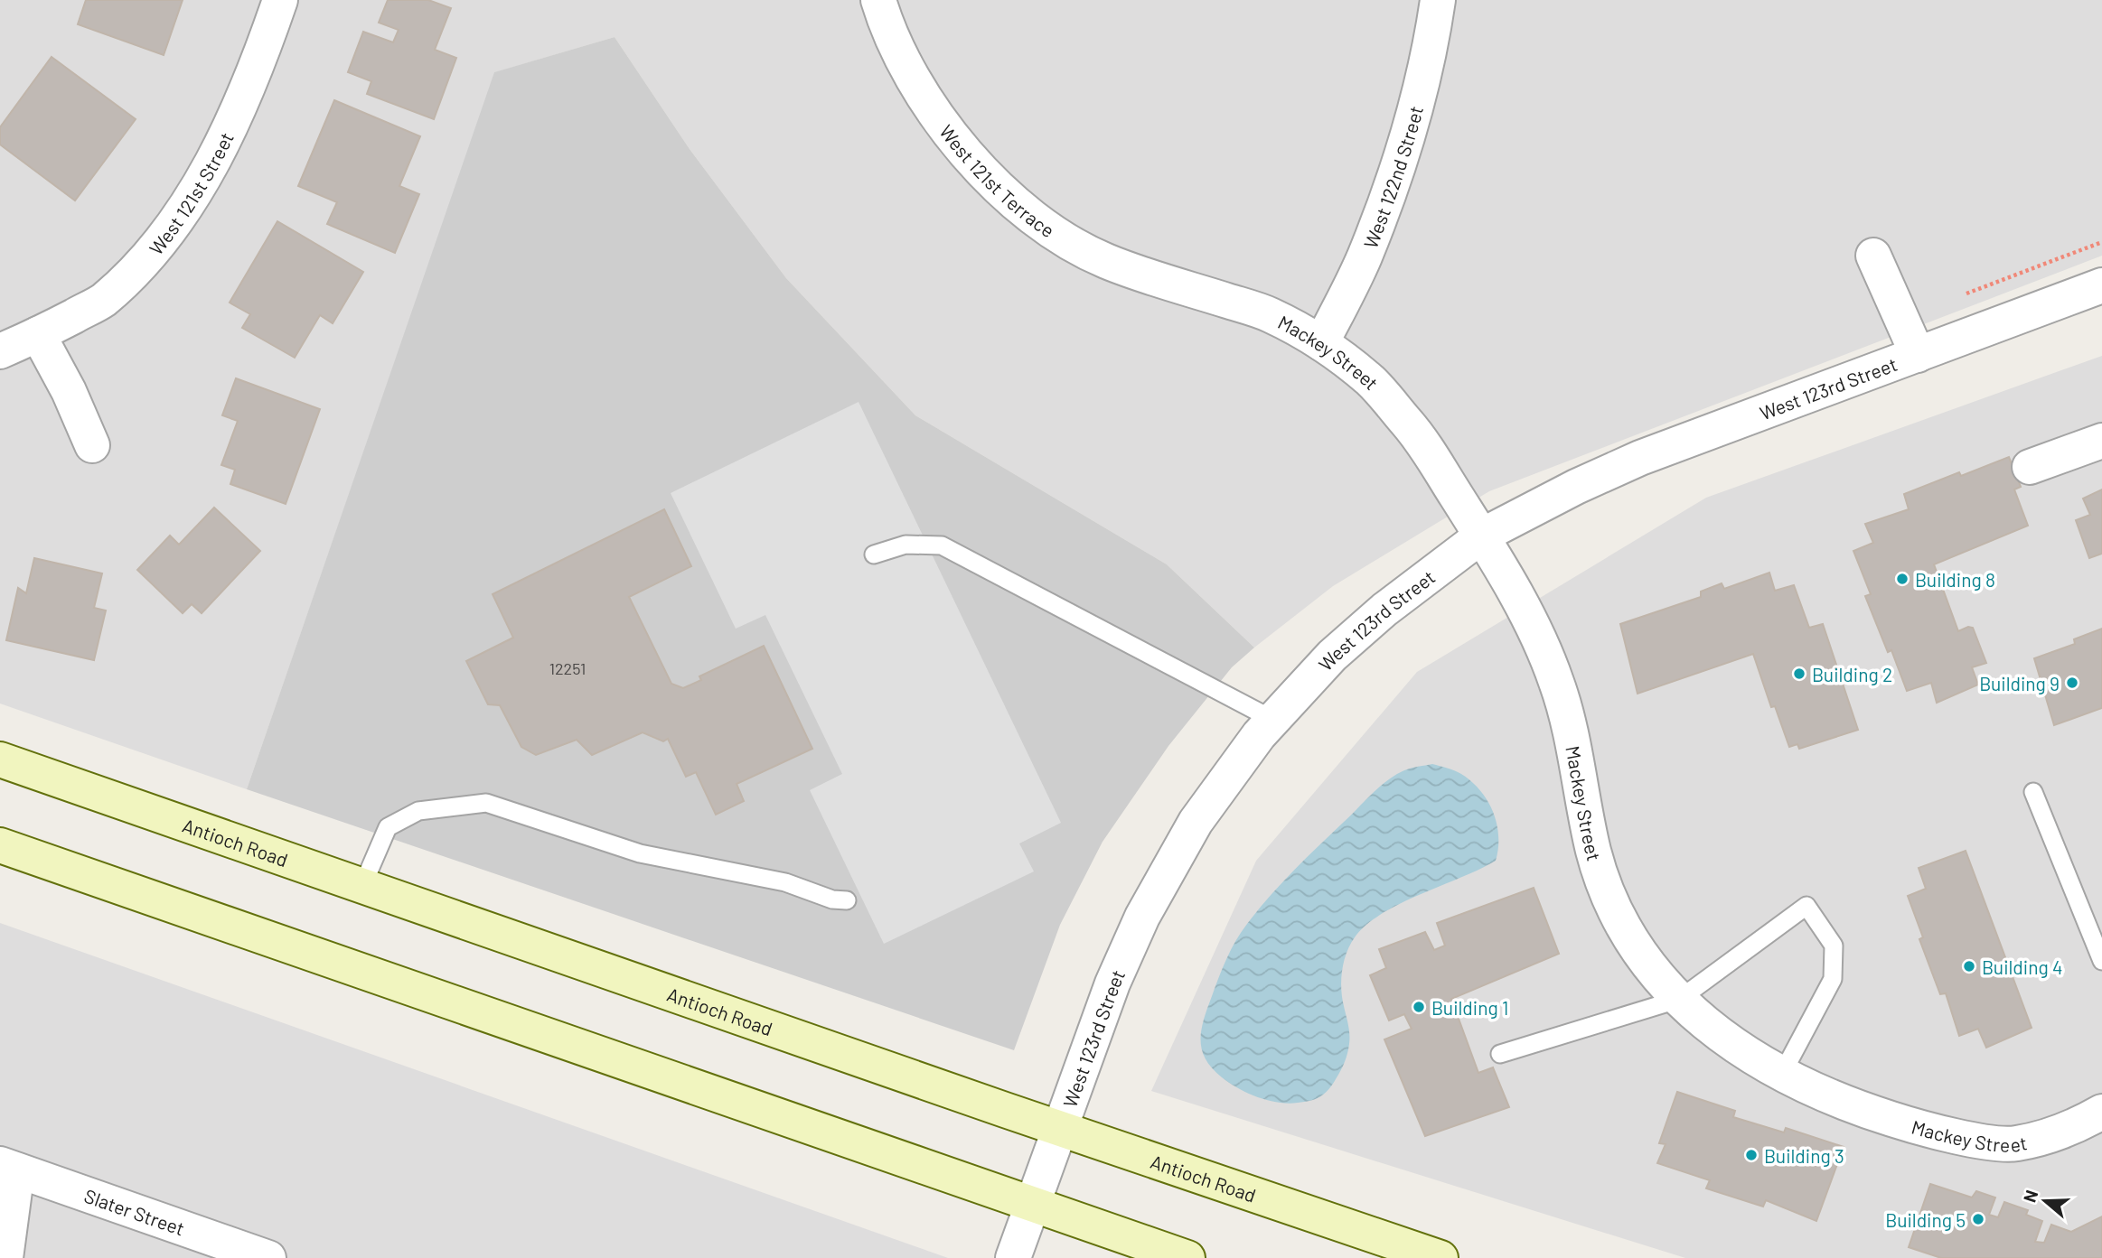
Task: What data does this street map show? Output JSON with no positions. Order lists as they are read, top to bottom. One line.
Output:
{"streets":{"main road":["Antioch Road"],"street":["West 122nd Street","West 121st Terrace","West 121st Street","Mackey Street","West 123rd Street","Slater Street"]},"crossings":[["West 122nd Street","Mackey Street"],["West 121st Terrace","Mackey Street"],["Mackey Street","West 123rd Street"],["West 123rd Street","Antioch Road"]],"places":["Building 8","Building 2","Building 9","Building 4","Building 1","Building 3","Building 5"],"house_numbers":["12251"],"north":"left"}
